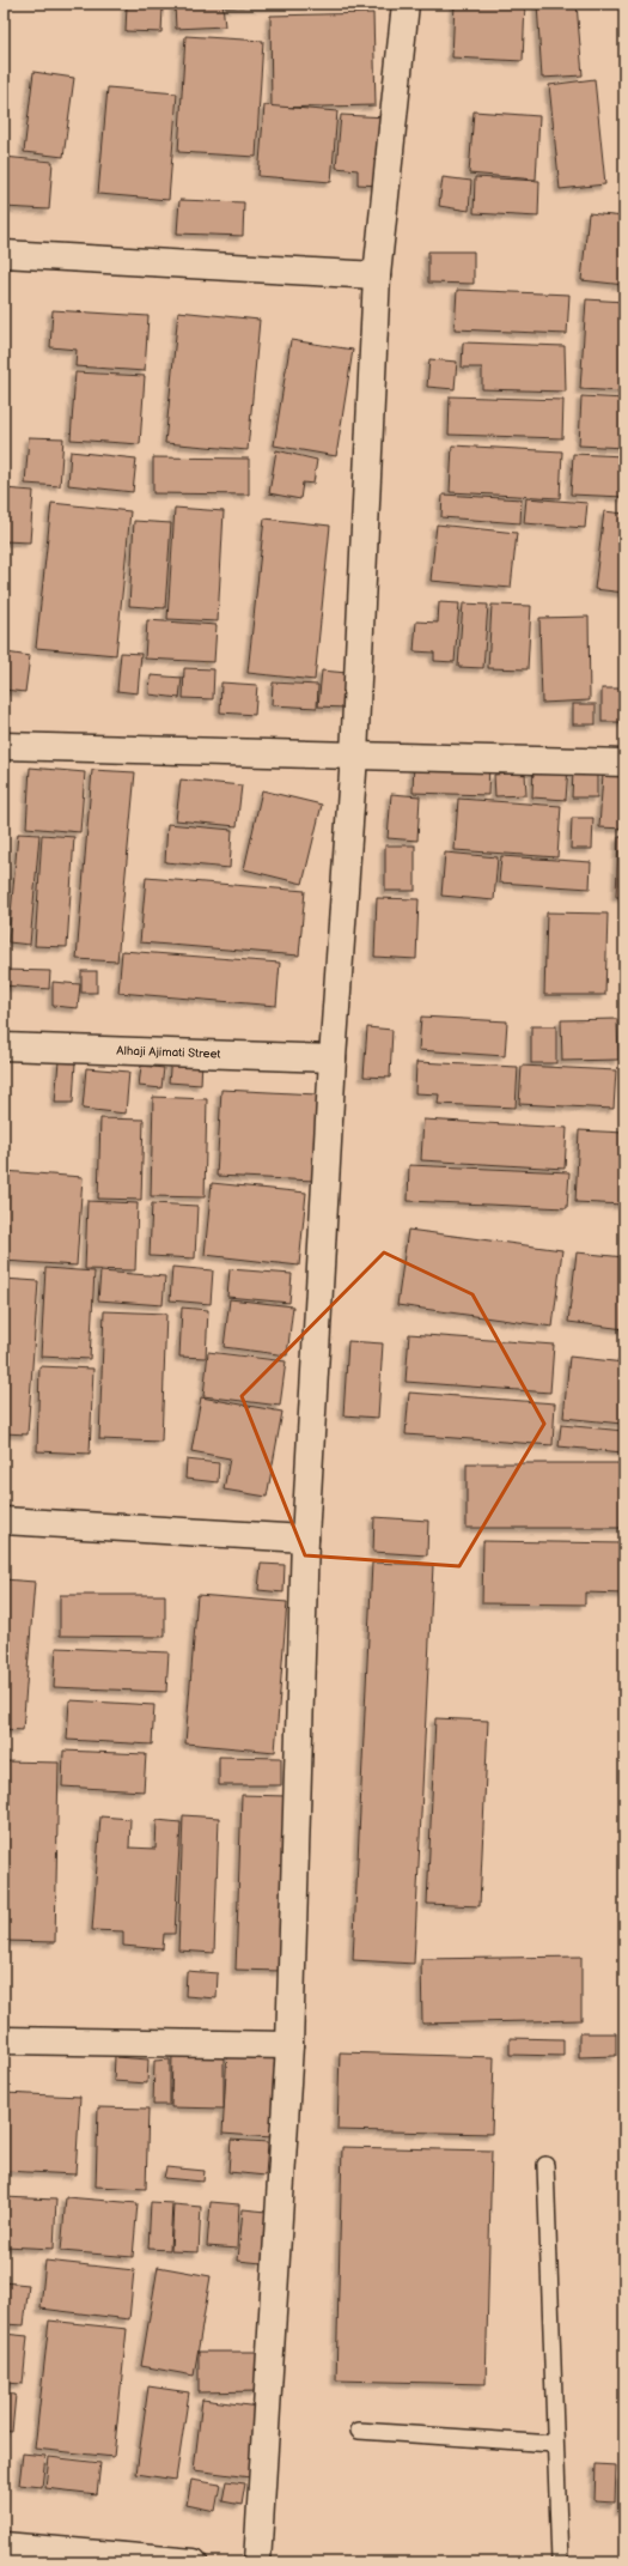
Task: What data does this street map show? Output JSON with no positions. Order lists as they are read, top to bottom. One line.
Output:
{"streets":{"street":["Alhaji Ajimati Street"]}}
